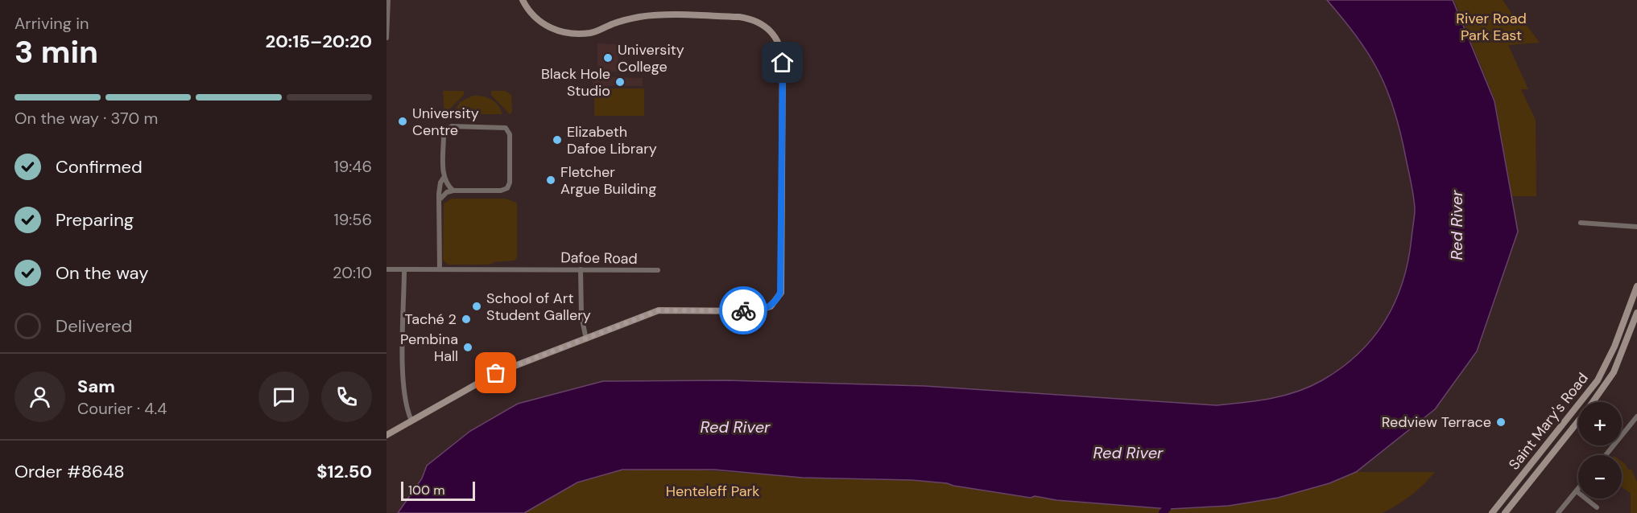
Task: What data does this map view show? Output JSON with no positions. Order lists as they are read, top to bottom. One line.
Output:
{"streets":{"street":["Dafoe Road","Saint Mary's Road"]},"water":["Red River"],"parks":["River Road Park East","Henteleff Park"],"places":["University College","Black Hole Studio","University Centre","Elizabeth Dafoe Library","Fletcher Argue Building","School of Art Student Gallery","Taché 2","Pembina Hall","Redview Terrace"],"scale_bar":"100 m","page":{"heading":["3 min","Arriving in","20:15–20:20"],"panel":["Sam","Courier · 4.4","Order #8648","$12.50"],"bar":"On the way · 370 m","list":[["Confirmed","19:46"],["Preparing","19:56"],["On the way","20:10"],"Delivered"],"map_buttons":["+","−"],"scale":"100 m"}}
